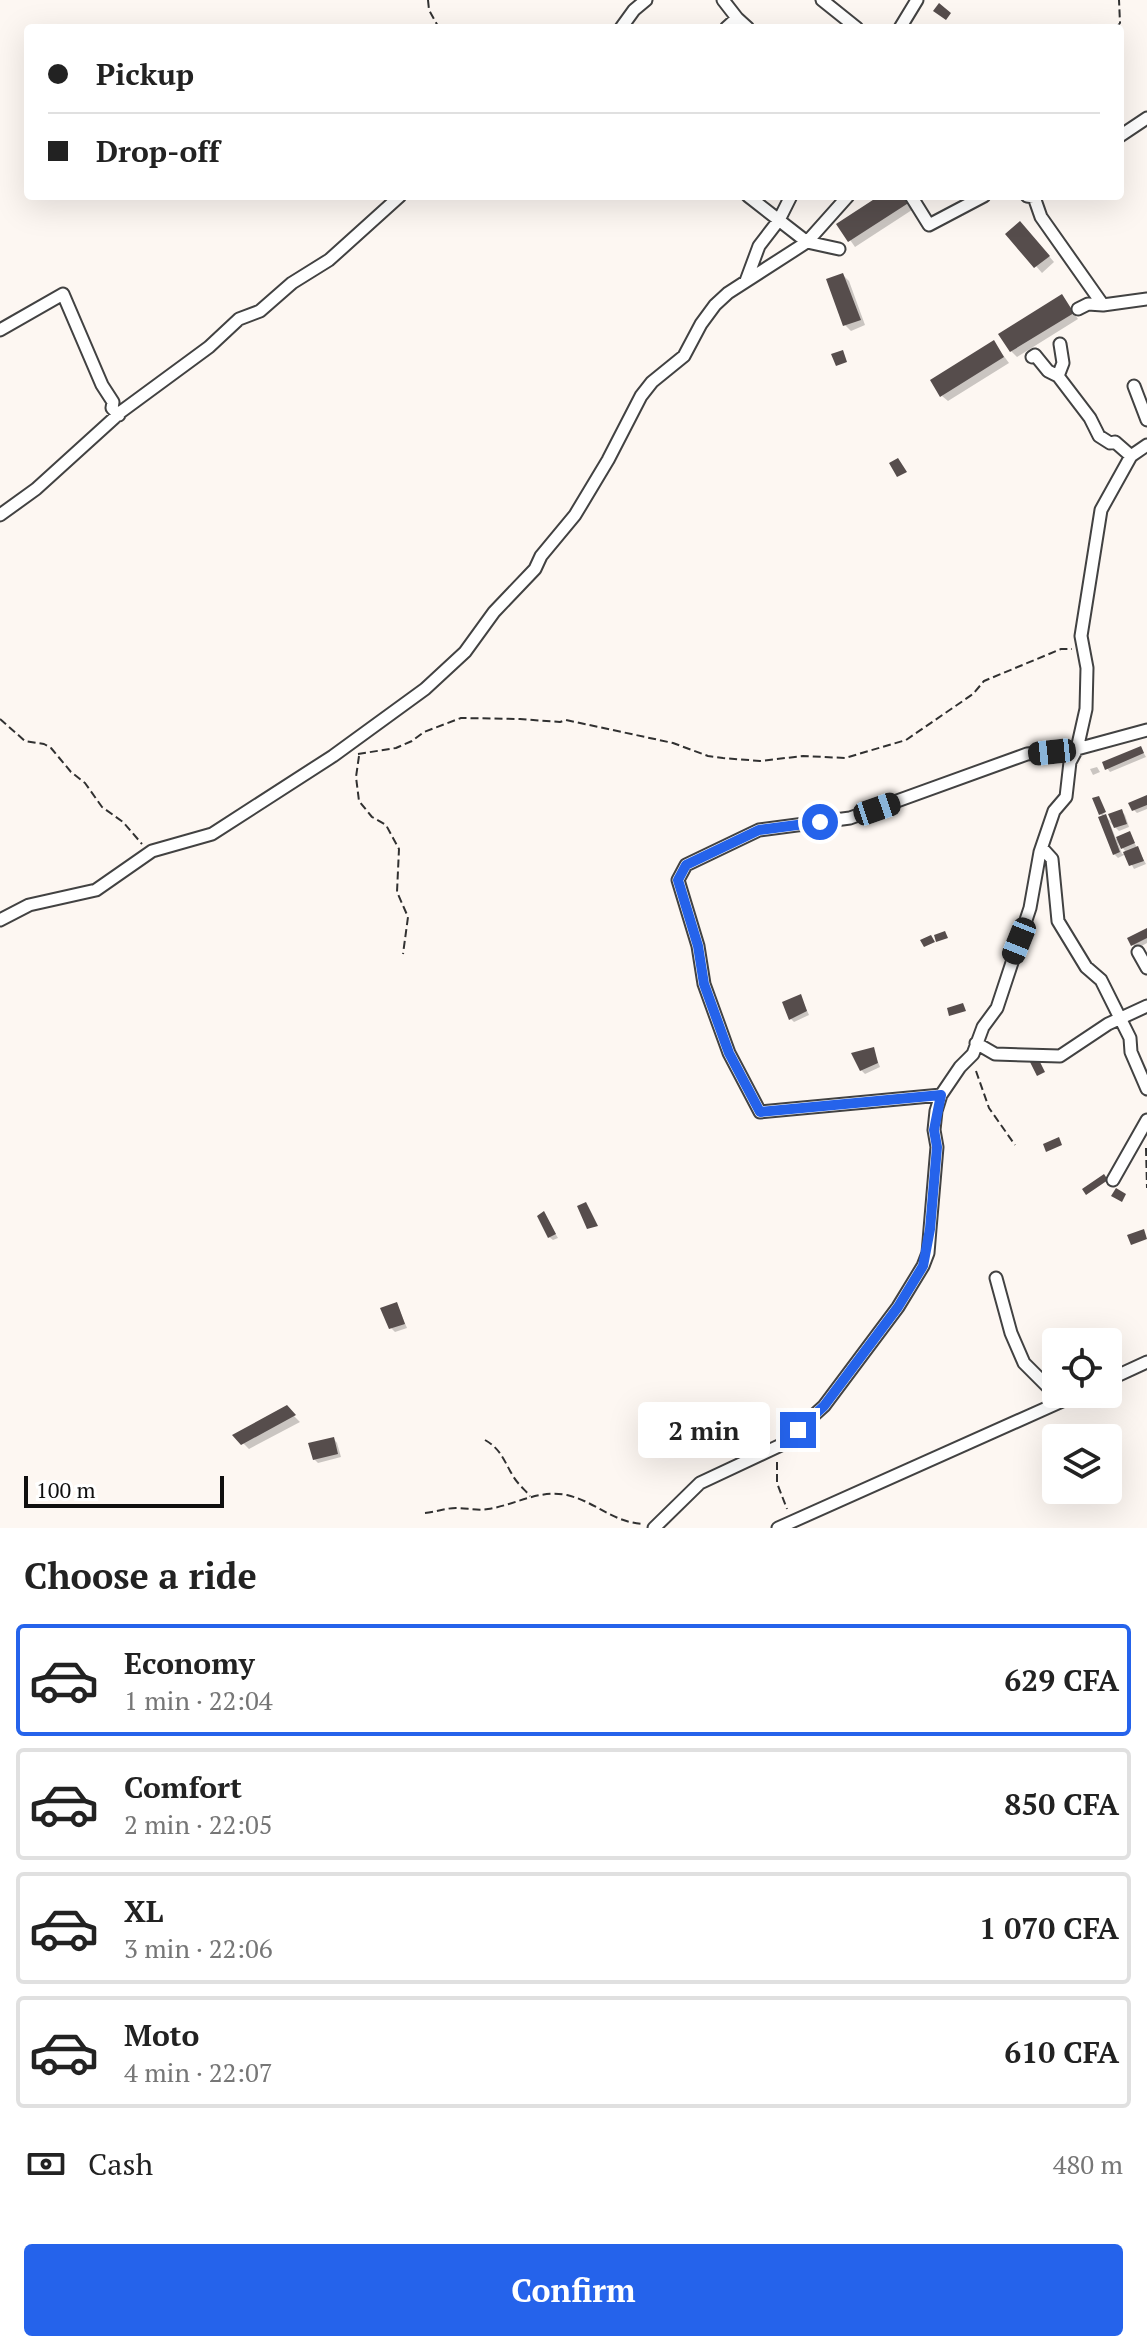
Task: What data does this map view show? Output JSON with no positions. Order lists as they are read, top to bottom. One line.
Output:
{"scale_bar":"100 m","page":{"banner":["Pickup","Drop-off"],"bubble":"2 min","scale":"100 m","heading":"Choose a ride","list":[{"name":"Economy","note":"1 min · 22:04","value":"629 CFA"},{"name":"Comfort","note":"2 min · 22:05","value":"850 CFA"},{"name":"XL","note":"3 min · 22:06","value":"1 070 CFA"},{"name":"Moto","note":"4 min · 22:07","value":"610 CFA"}],"pay":["Cash","480 m"],"buttons":"Confirm"}}
